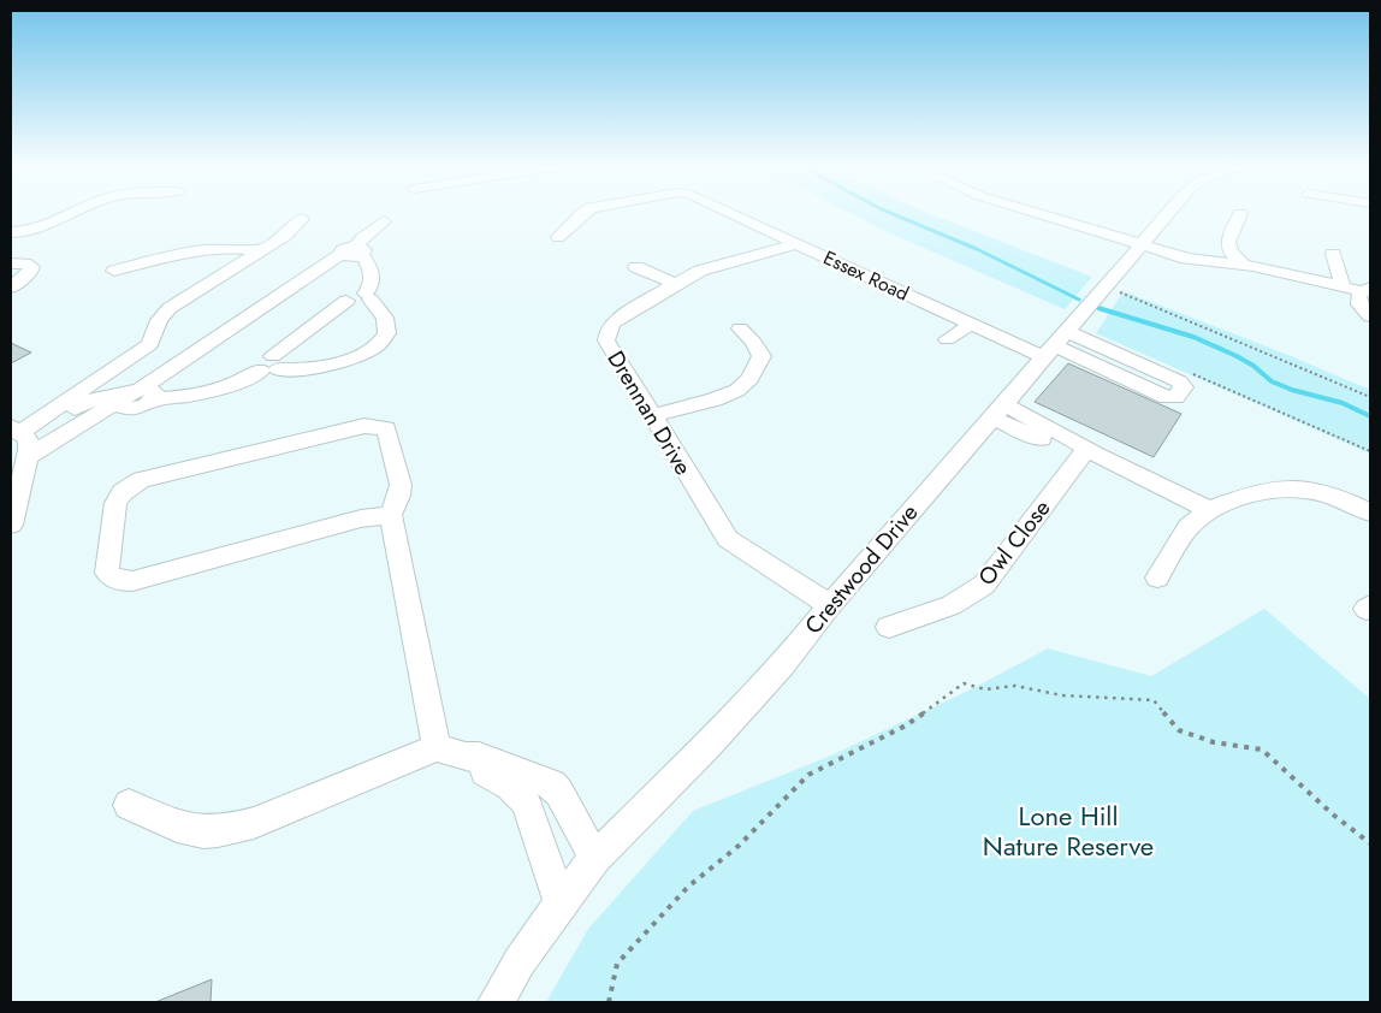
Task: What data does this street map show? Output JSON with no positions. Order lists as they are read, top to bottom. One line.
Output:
{"streets":{"street":["Essex Road","Drennan Drive","Owl Close","Crestwood Drive"]},"crossings":[["Essex Road","Drennan Drive"],["Essex Road","Crestwood Drive"],["Drennan Drive","Crestwood Drive"]],"parks":["Lone Hill Nature Reserve"]}
